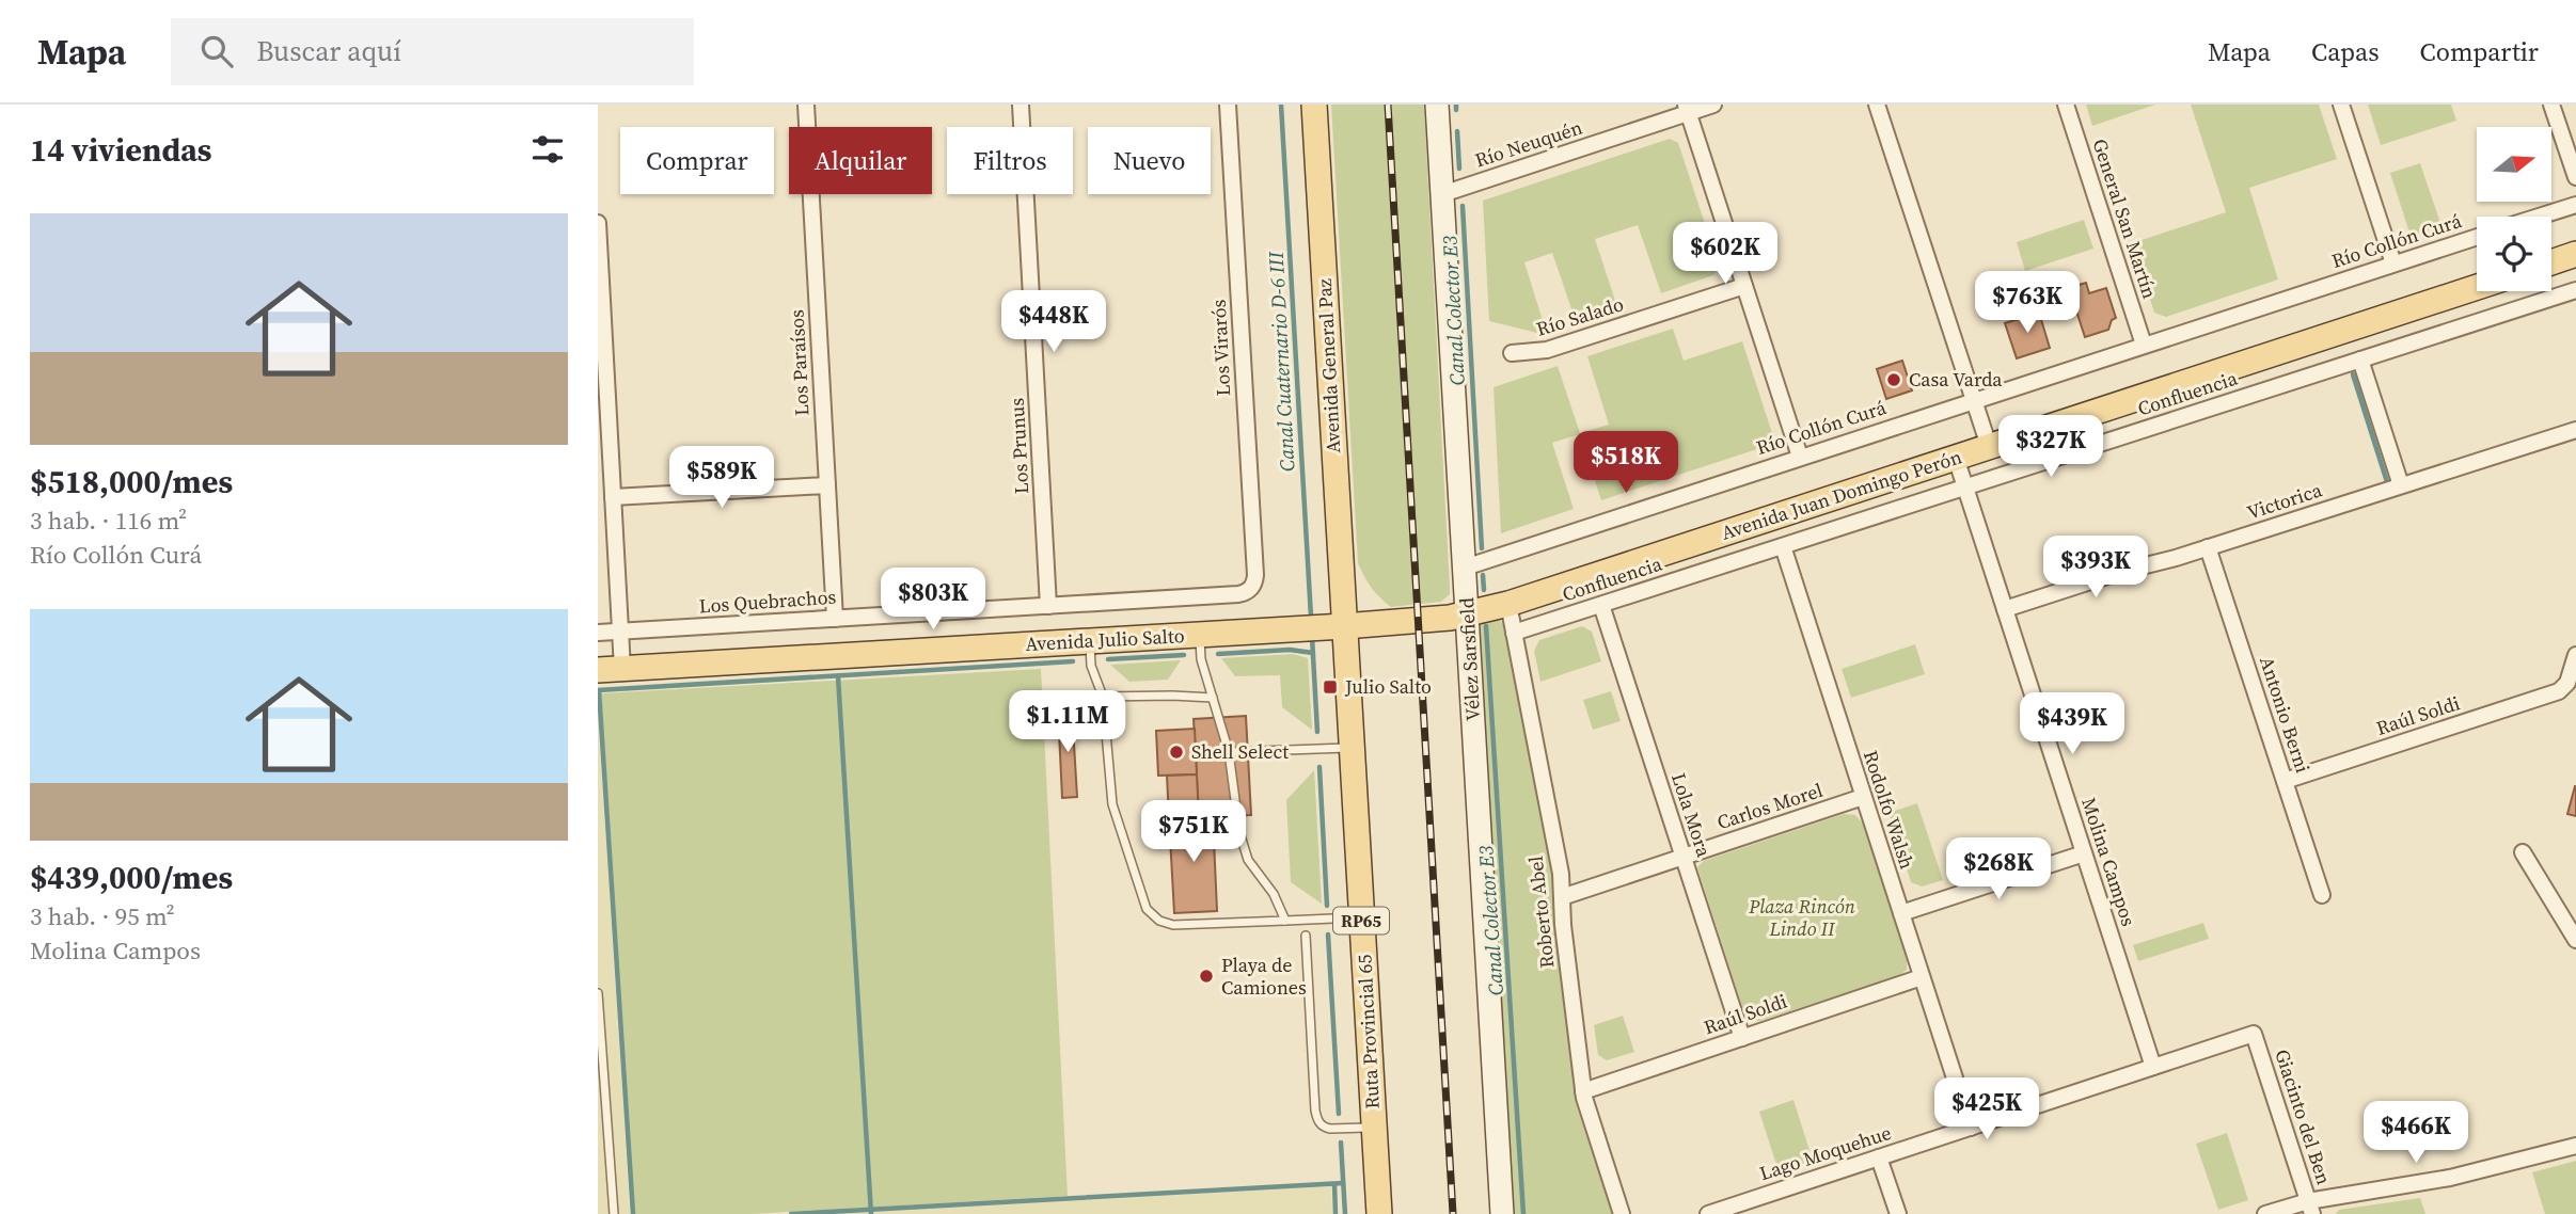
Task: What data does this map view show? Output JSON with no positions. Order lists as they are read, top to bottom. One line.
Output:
{"streets":{"main road":["Avenida General Paz","Avenida Juan Domingo Perón","Avenida Julio Salto","RP65","Ruta Provincial 65"],"street":["Río Neuquén","General San Martín","Río Collón Curá","Río Salado","Los Virarós","Los Paraísos","Confluencia","Los Prunus","Victorica","Los Quebrachos","Vélez Sarsfield","Antonio Berni","Raúl Soldi","Carlos Morel","Rodolfo Walsh","Lola Mora","Molina Campos","Roberto Abel","Giacinto del Ben","Lago Moquehue"]},"crossings":[["Río Neuquén","Vélez Sarsfield"],["General San Martín","Río Collón Curá"],["Río Collón Curá","Vélez Sarsfield"],["Los Virarós","Los Quebrachos"],["Los Paraísos","Los Quebrachos"],["Avenida General Paz","Avenida Juan Domingo Perón"],["Avenida General Paz","Avenida Julio Salto"],["Avenida General Paz","Ruta Provincial 65"],["Confluencia","Rodolfo Walsh"],["Confluencia","Lola Mora"],["Confluencia","Molina Campos"],["Confluencia","Roberto Abel"],["Los Prunus","Los Quebrachos"],["Avenida Juan Domingo Perón","Avenida Julio Salto"],["Avenida Juan Domingo Perón","Vélez Sarsfield"],["Avenida Juan Domingo Perón","Molina Campos"],["Avenida Juan Domingo Perón","Roberto Abel"],["Avenida Juan Domingo Perón","Ruta Provincial 65"],["Victorica","Antonio Berni"],["Victorica","Molina Campos"],["Avenida Julio Salto","Ruta Provincial 65"],["Antonio Berni","Raúl Soldi"],["Raúl Soldi","Rodolfo Walsh"],["Raúl Soldi","Lola Mora"],["Raúl Soldi","Roberto Abel"],["Carlos Morel","Rodolfo Walsh"],["Carlos Morel","Lola Mora"],["Carlos Morel","Roberto Abel"],["Rodolfo Walsh","Lago Moquehue"],["Molina Campos","Lago Moquehue"],["Giacinto del Ben","Lago Moquehue"]],"water":["Canal Colector E3","Canal Cuaternario D-6 III"],"parks":["Plaza Rincón Lindo II"],"places":{"other":["Casa Varda","Shell Select","Playa de Camiones"],"transit":["Julio Salto"]},"north":"right","page":{"header":"Mapa","search":"Buscar aquí","nav":["Mapa","Capas","Compartir"],"heading":"14 viviendas","chip":["Comprar","Alquilar","Filtros","Nuevo"],"list":[{"name":"$518,000/mes","note":"3 hab. · 116 m² · Río Collón Curá"},{"name":"$439,000/mes","note":"3 hab. · 95 m² · Molina Campos"}],"price":["$602K","$763K","$448K","$327K","$518K","$589K","$393K","$803K","$1.11M","$439K","$751K","$268K","$425K","$466K"]}}
